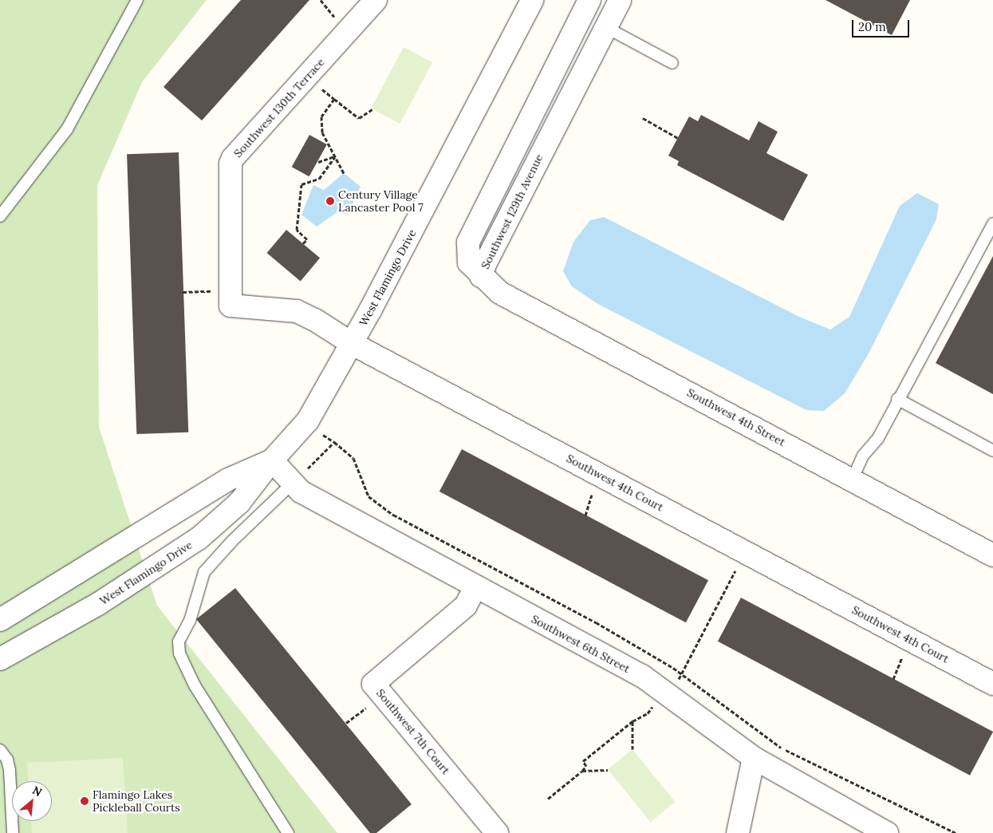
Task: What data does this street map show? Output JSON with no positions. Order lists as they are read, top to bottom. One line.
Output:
{"streets":{"street":["Southwest 130th Terrace","Southwest 129th Avenue","West Flamingo Drive","Southwest 4th Street","Southwest 4th Court","Southwest 6th Street","Southwest 7th Court"]},"crossings":[["Southwest 130th Terrace","Southwest 4th Court"],["Southwest 129th Avenue","Southwest 4th Street"],["West Flamingo Drive","Southwest 4th Court"],["West Flamingo Drive","Southwest 6th Street"],["Southwest 6th Street","Southwest 7th Court"]],"places":["Century Village Lancaster Pool 7","Flamingo Lakes Pickleball Courts"],"scale_bar":"20 m","north":"top right"}
